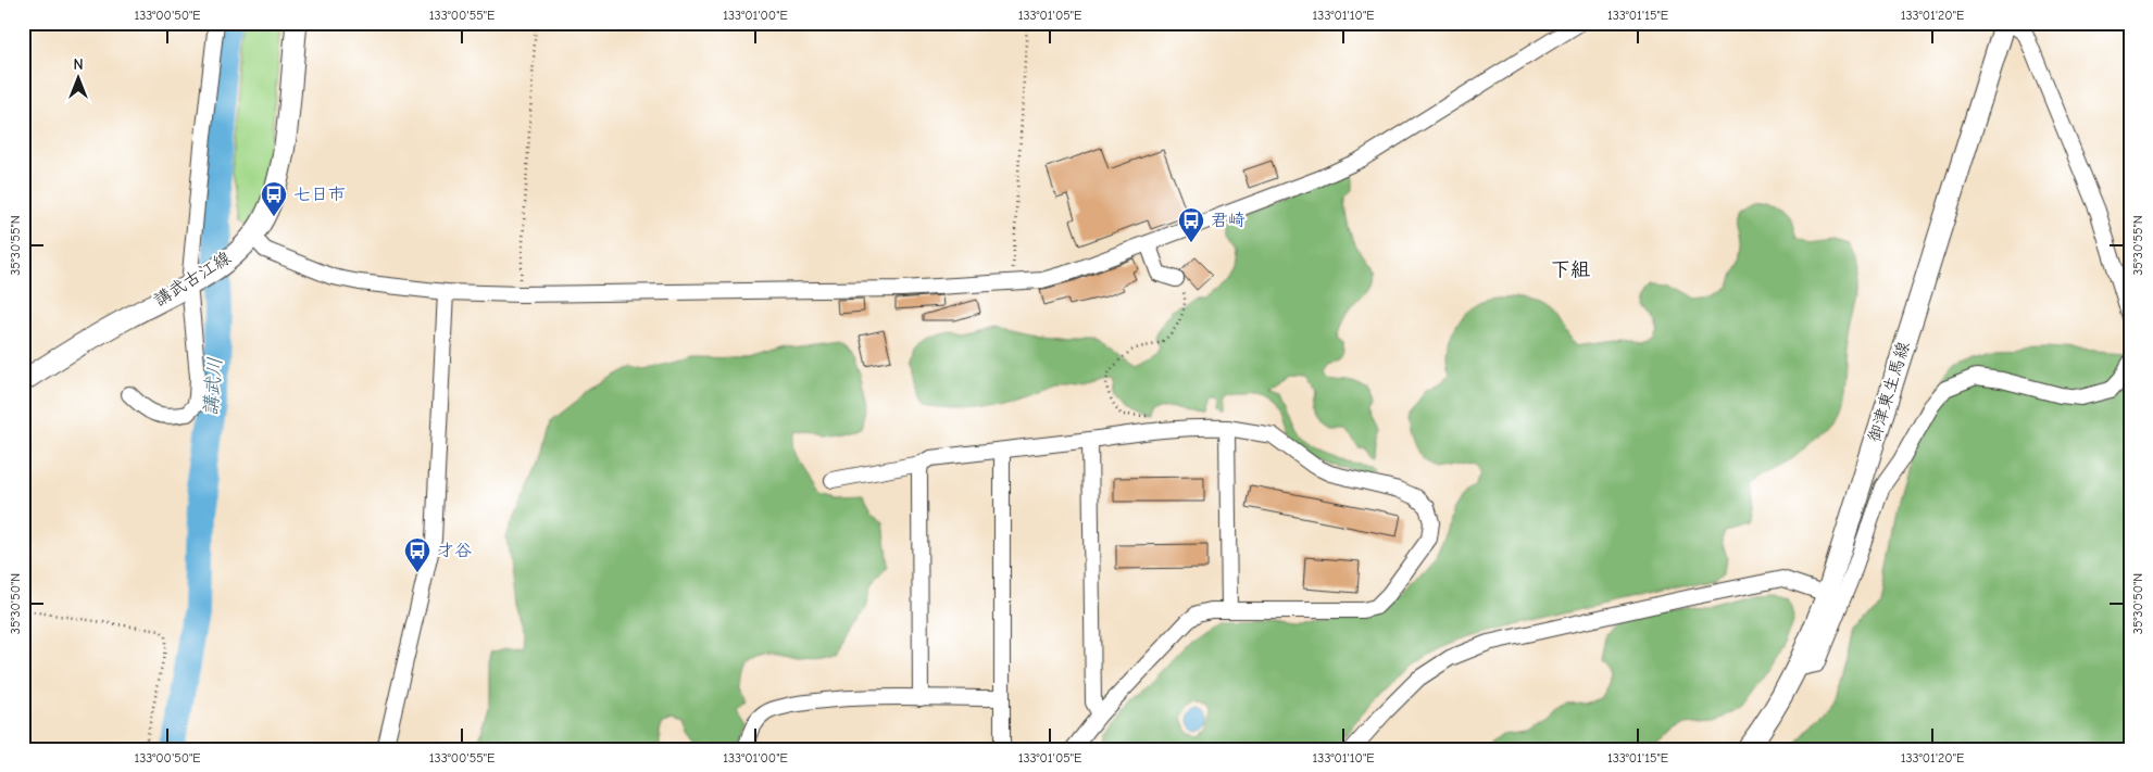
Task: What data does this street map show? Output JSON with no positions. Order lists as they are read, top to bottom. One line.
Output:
{"streets":{"main road":["講武古江線","御津東生馬線"]},"districts":["下組"],"water":["講武川"],"places":{"bus stop":["七日市","君崎","才谷"]},"north":"top","coordinates":["133°00'50\"E","133°00'55\"E","133°01'00\"E","133°01'05\"E","133°01'10\"E","133°01'15\"E","133°01'20\"E","35°30'55\"N","35°30'50\"N"]}
